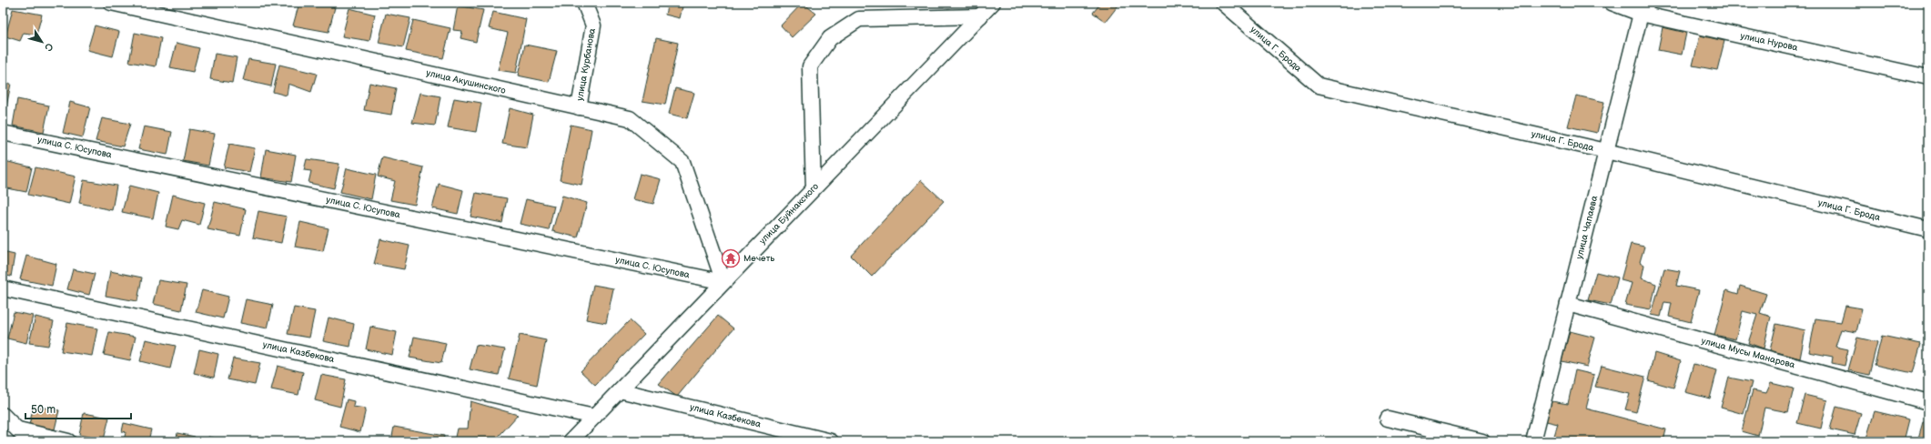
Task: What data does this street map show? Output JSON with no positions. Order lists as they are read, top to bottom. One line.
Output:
{"streets":{"street":["улица Нурова","улица Г. Брода","улица Курбанова","улица Акушинского","улица С. Юсупова","улица Буйнакского","улица Чапаева","улица Казбекова","улица Мусы Манарова"]},"crossings":[["улица Нурова","улица Чапаева"],["улица Г. Брода","улица Чапаева"],["улица Курбанова","улица Акушинского"],["улица Акушинского","улица С. Юсупова"],["улица Акушинского","улица Буйнакского"],["улица С. Юсупова","улица Буйнакского"],["улица Буйнакского","улица Казбекова"],["улица Чапаева","улица Мусы Манарова"]],"places":{"temple":["Мечеть"]},"scale_bar":"50 m","north":"bottom right"}
